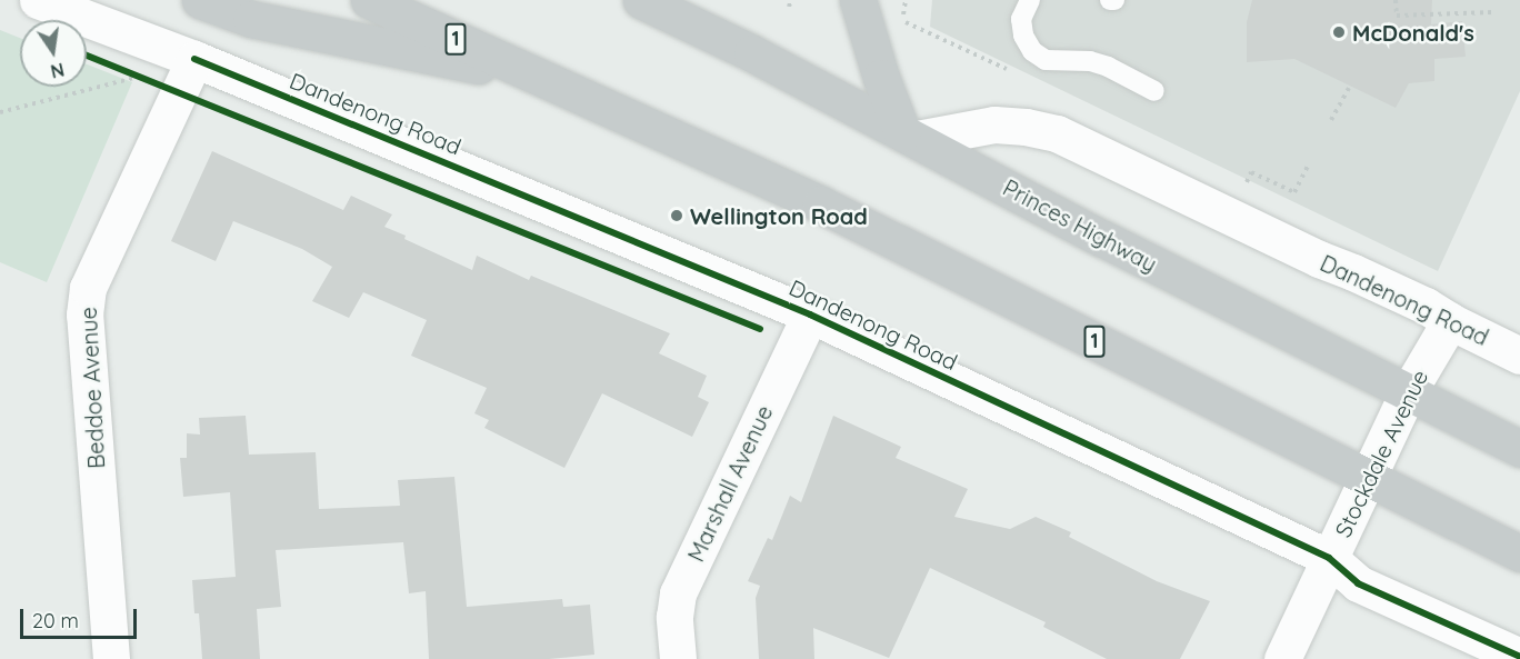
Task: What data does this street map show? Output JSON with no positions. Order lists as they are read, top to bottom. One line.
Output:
{"streets":{"highway":["1","Princes Highway"],"street":["Dandenong Road","Beddoe Avenue","Stockdale Avenue","Marshall Avenue"]},"crossings":[["1","Stockdale Avenue"],["Dandenong Road","Princes Highway"],["Dandenong Road","Beddoe Avenue"],["Dandenong Road","Stockdale Avenue"],["Dandenong Road","Marshall Avenue"],["Princes Highway","Stockdale Avenue"]],"places":["McDonald's","Wellington Road"],"scale_bar":"20 m","north":"bottom"}
